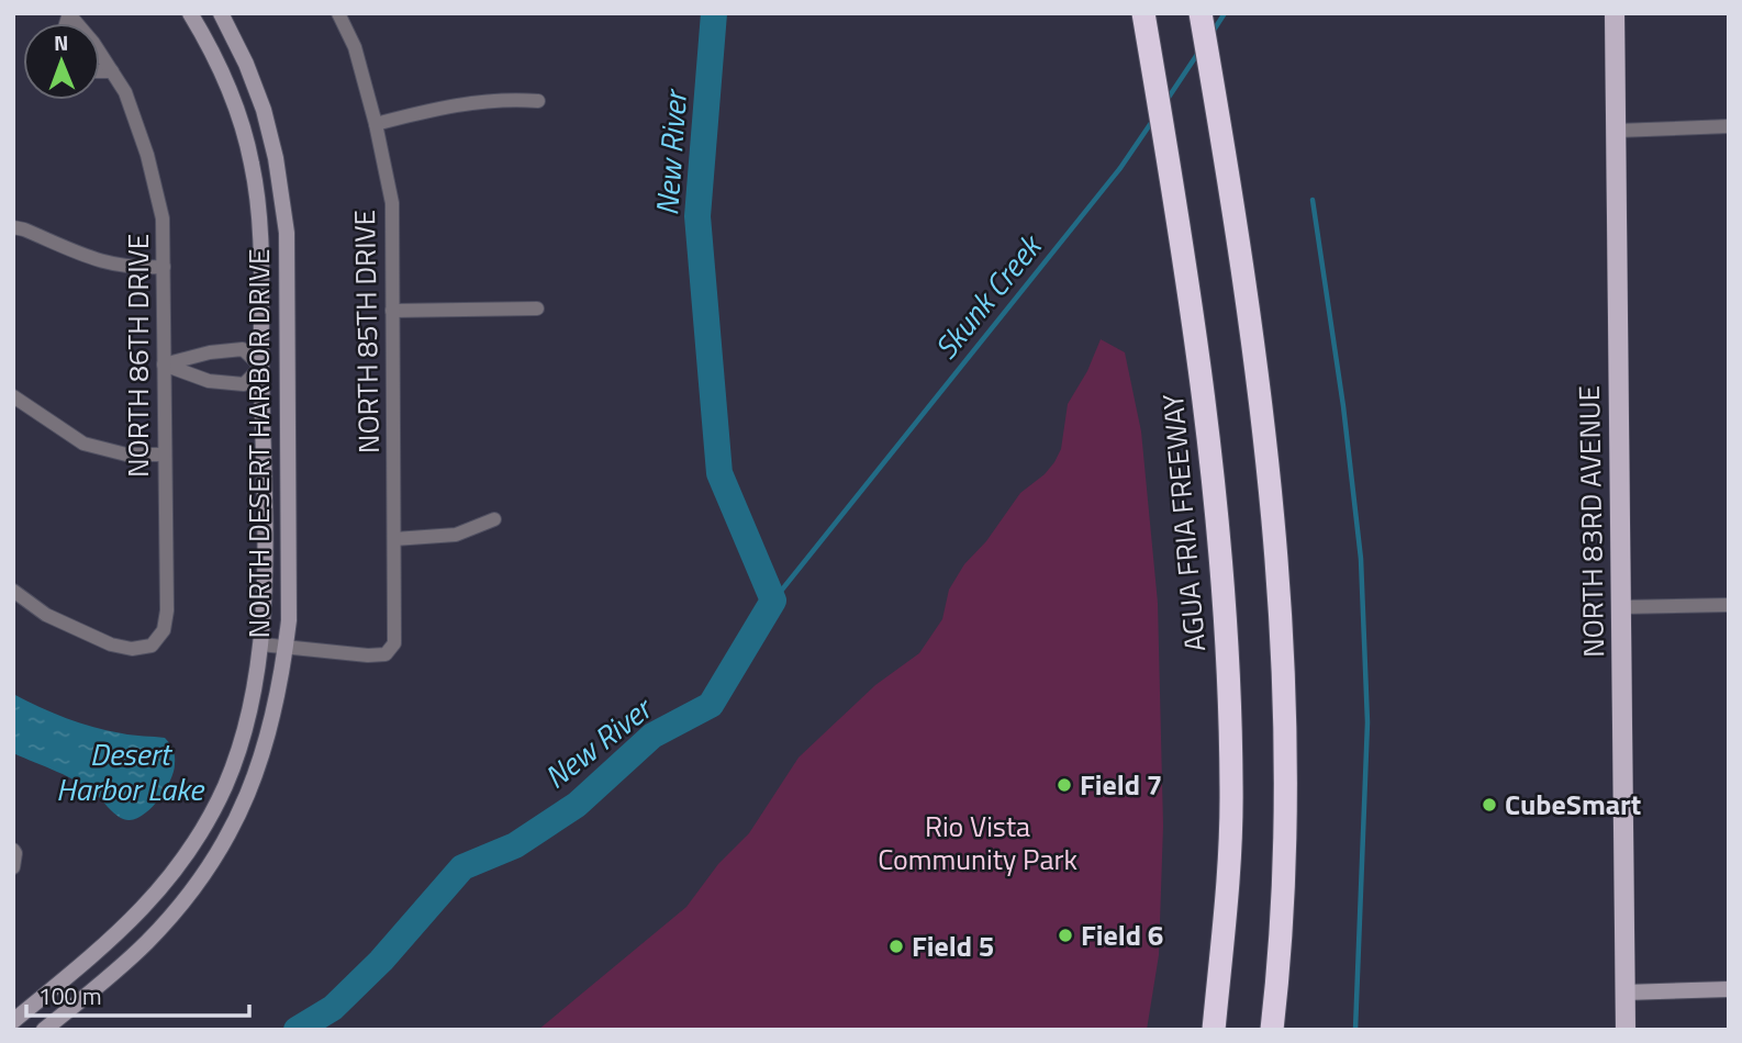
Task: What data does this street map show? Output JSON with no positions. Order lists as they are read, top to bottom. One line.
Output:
{"streets":{"highway":["AGUA FRIA FREEWAY"],"main road":["NORTH 83RD AVENUE"],"street":["NORTH 85TH DRIVE","NORTH 86TH DRIVE","NORTH DESERT HARBOR DRIVE"]},"crossings":[["NORTH 85TH DRIVE","NORTH DESERT HARBOR DRIVE"]],"water":["New River","Skunk Creek","Desert Harbor Lake"],"parks":["Rio Vista Community Park"],"places":["Field 7","CubeSmart","Field 6","Field 5"],"scale_bar":"100 m","north":"top"}
